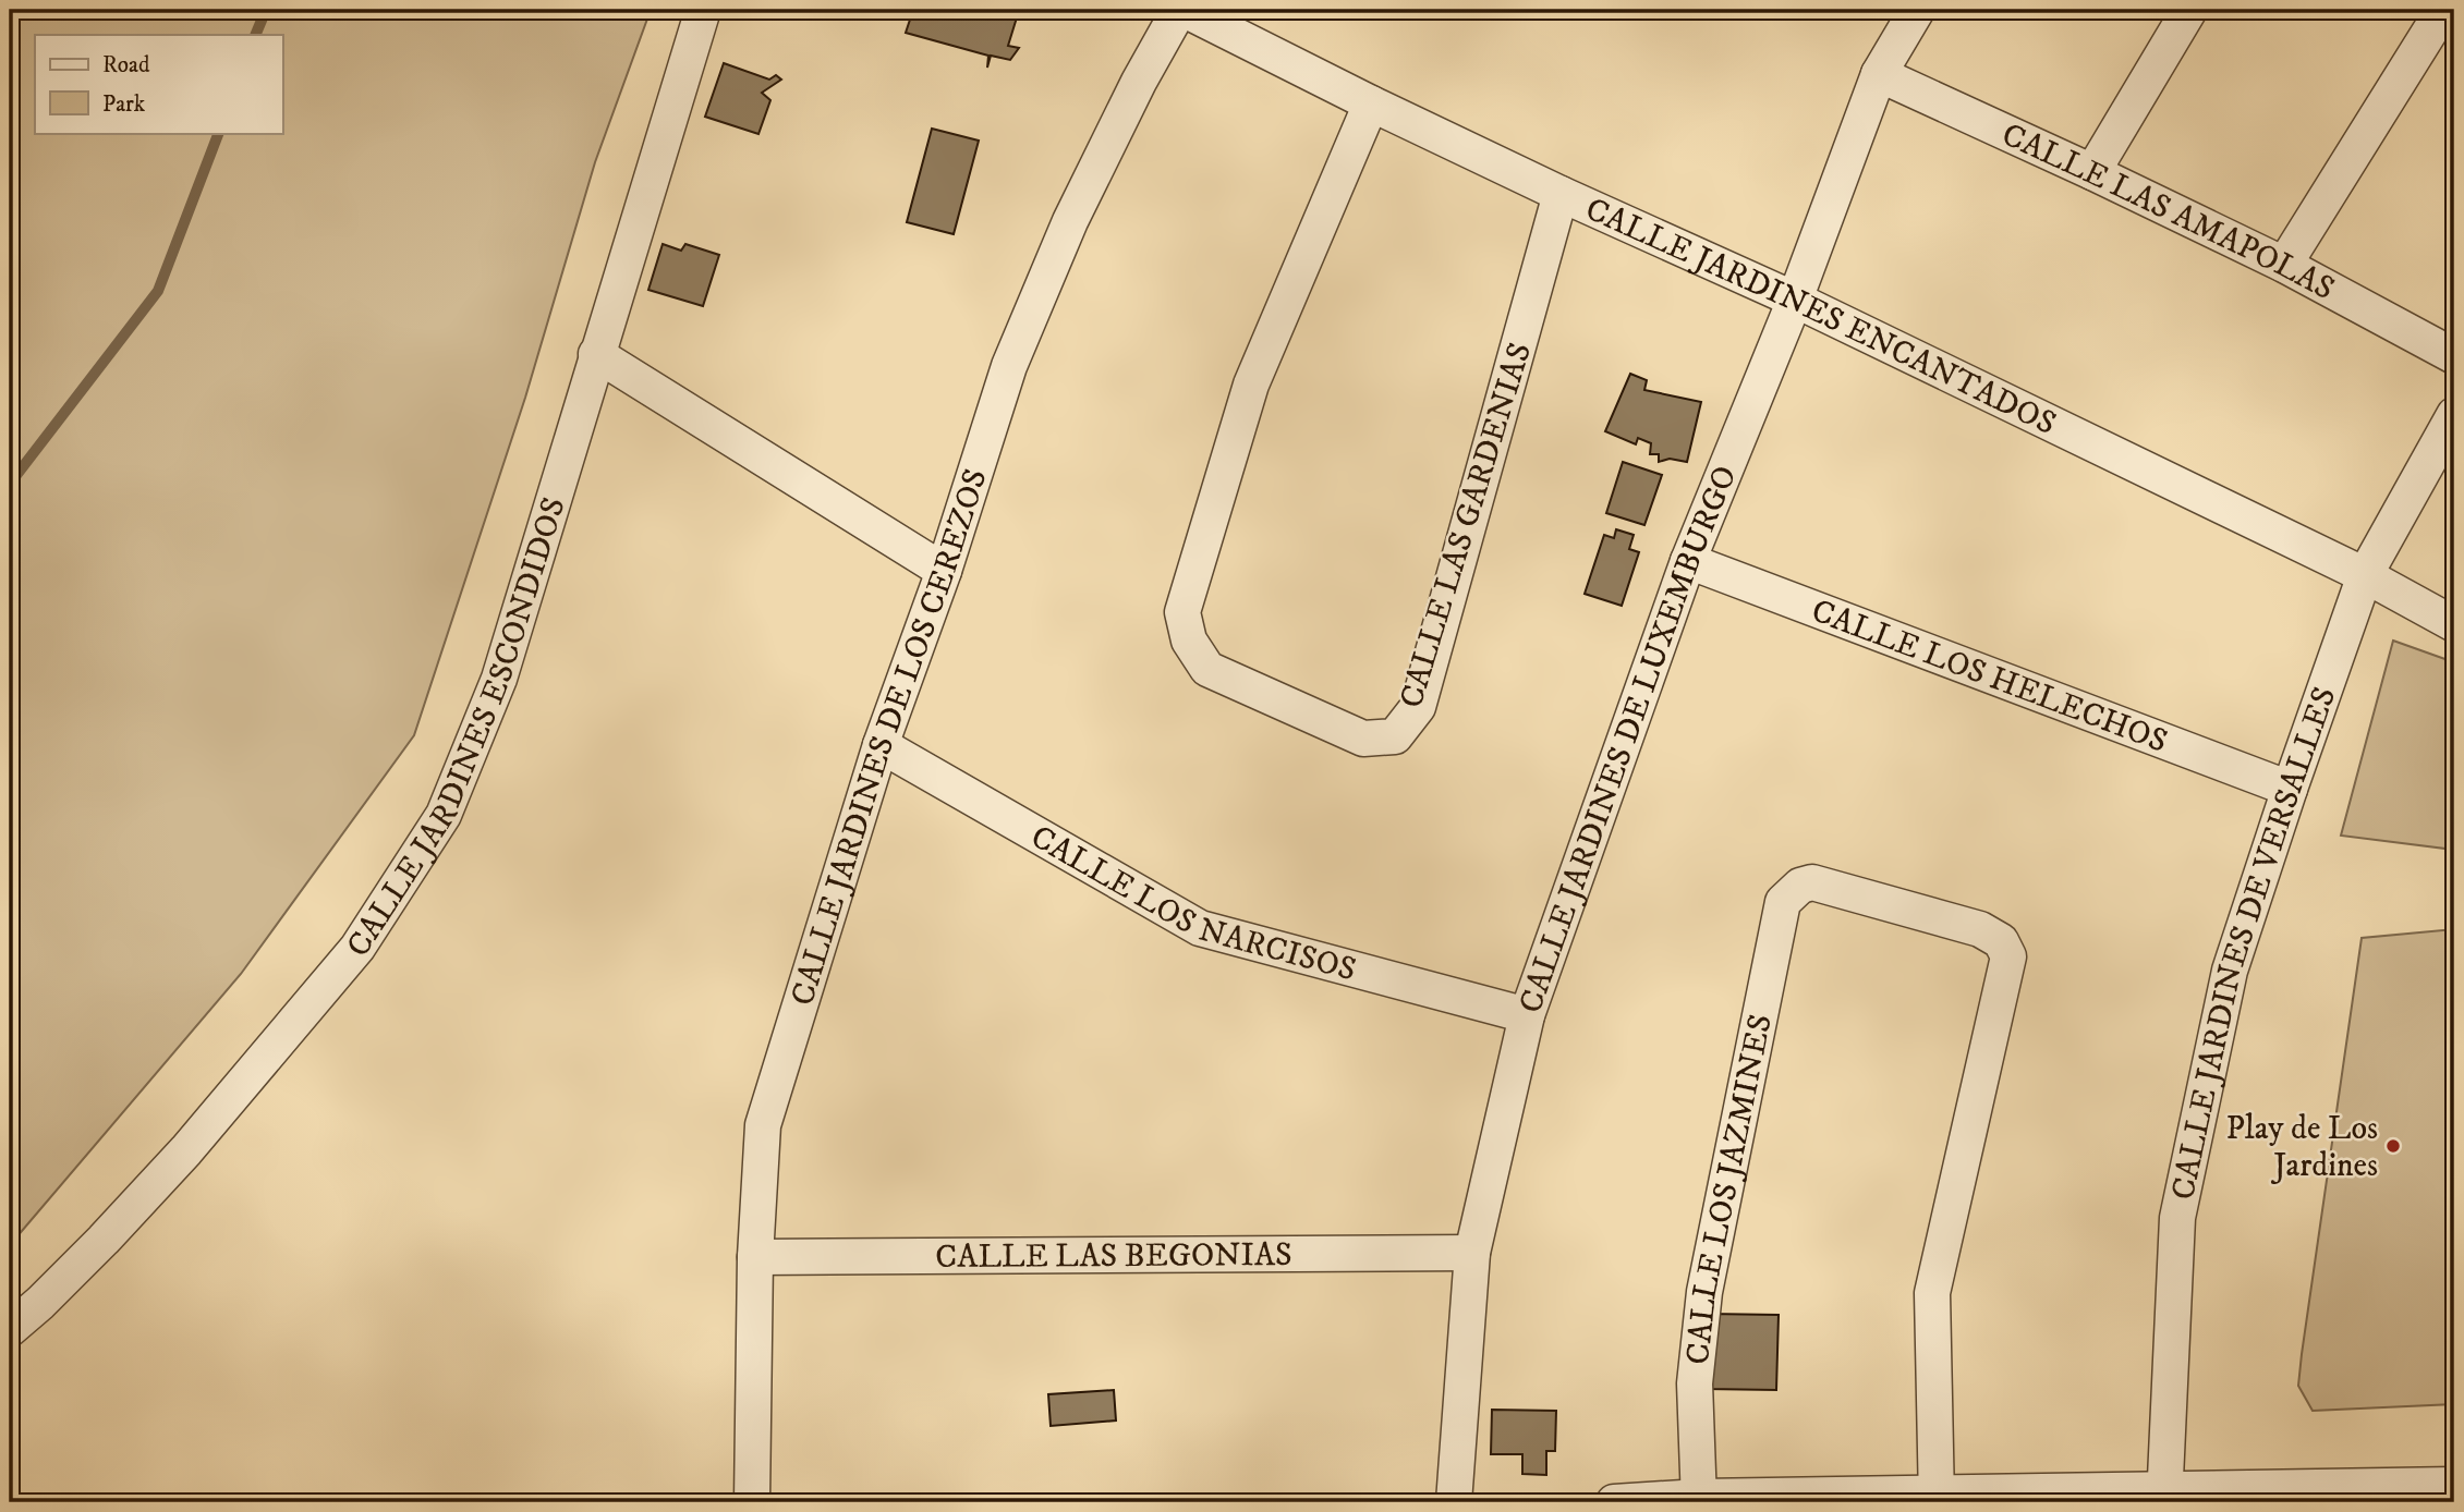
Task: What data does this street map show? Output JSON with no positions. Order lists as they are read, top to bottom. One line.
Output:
{"streets":{"street":["CALLE LAS AMAPOLAS","CALLE JARDINES ENCANTADOS","CALLE LAS GARDENIAS","CALLE LOS HELECHOS","CALLE JARDINES ESCONDIDOS","CALLE JARDINES DE LOS CEREZOS","CALLE JARDINES DE LUXEMBURGO","CALLE LOS NARCISOS","CALLE JARDINES DE VERSALLES","CALLE LOS JAZMINES","CALLE LAS BEGONIAS"]},"crossings":[["CALLE LAS AMAPOLAS","CALLE JARDINES DE LUXEMBURGO"],["CALLE JARDINES ENCANTADOS","CALLE LAS GARDENIAS"],["CALLE JARDINES ENCANTADOS","CALLE JARDINES DE LOS CEREZOS"],["CALLE JARDINES ENCANTADOS","CALLE JARDINES DE LUXEMBURGO"],["CALLE JARDINES ENCANTADOS","CALLE JARDINES DE VERSALLES"],["CALLE LOS HELECHOS","CALLE JARDINES DE LUXEMBURGO"],["CALLE LOS HELECHOS","CALLE JARDINES DE VERSALLES"],["CALLE JARDINES DE LOS CEREZOS","CALLE LOS NARCISOS"],["CALLE JARDINES DE LOS CEREZOS","CALLE LAS BEGONIAS"],["CALLE JARDINES DE LUXEMBURGO","CALLE LOS NARCISOS"],["CALLE JARDINES DE LUXEMBURGO","CALLE LAS BEGONIAS"]],"places":["Play de Los Jardines"],"legend":["Road","Park"]}
